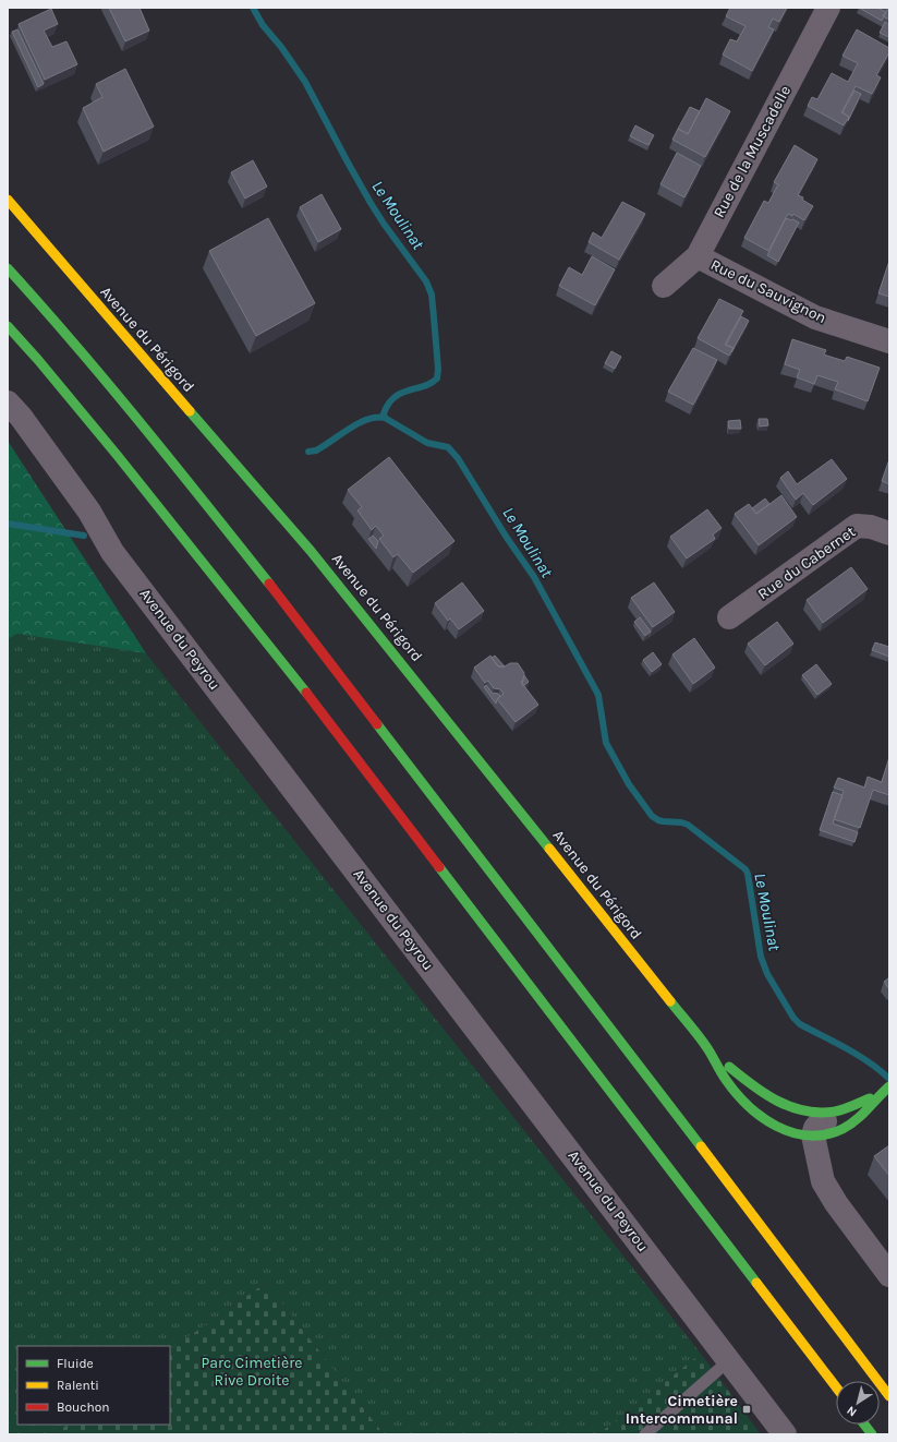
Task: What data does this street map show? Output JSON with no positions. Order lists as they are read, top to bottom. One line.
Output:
{"streets":{"main road":["Avenue du Périgord"],"street":["Rue de la Muscadelle","Rue du Sauvignon","Rue du Cabernet","Avenue du Peyrou"]},"crossings":[["Rue de la Muscadelle","Rue du Sauvignon"]],"water":["Le Moulinat"],"parks":["Parc Cimetière Rive Droite"],"places":{"transit":["Cimetière Intercommunal"]},"legend":["Fluide","Ralenti","Bouchon"],"north":"bottom left"}
